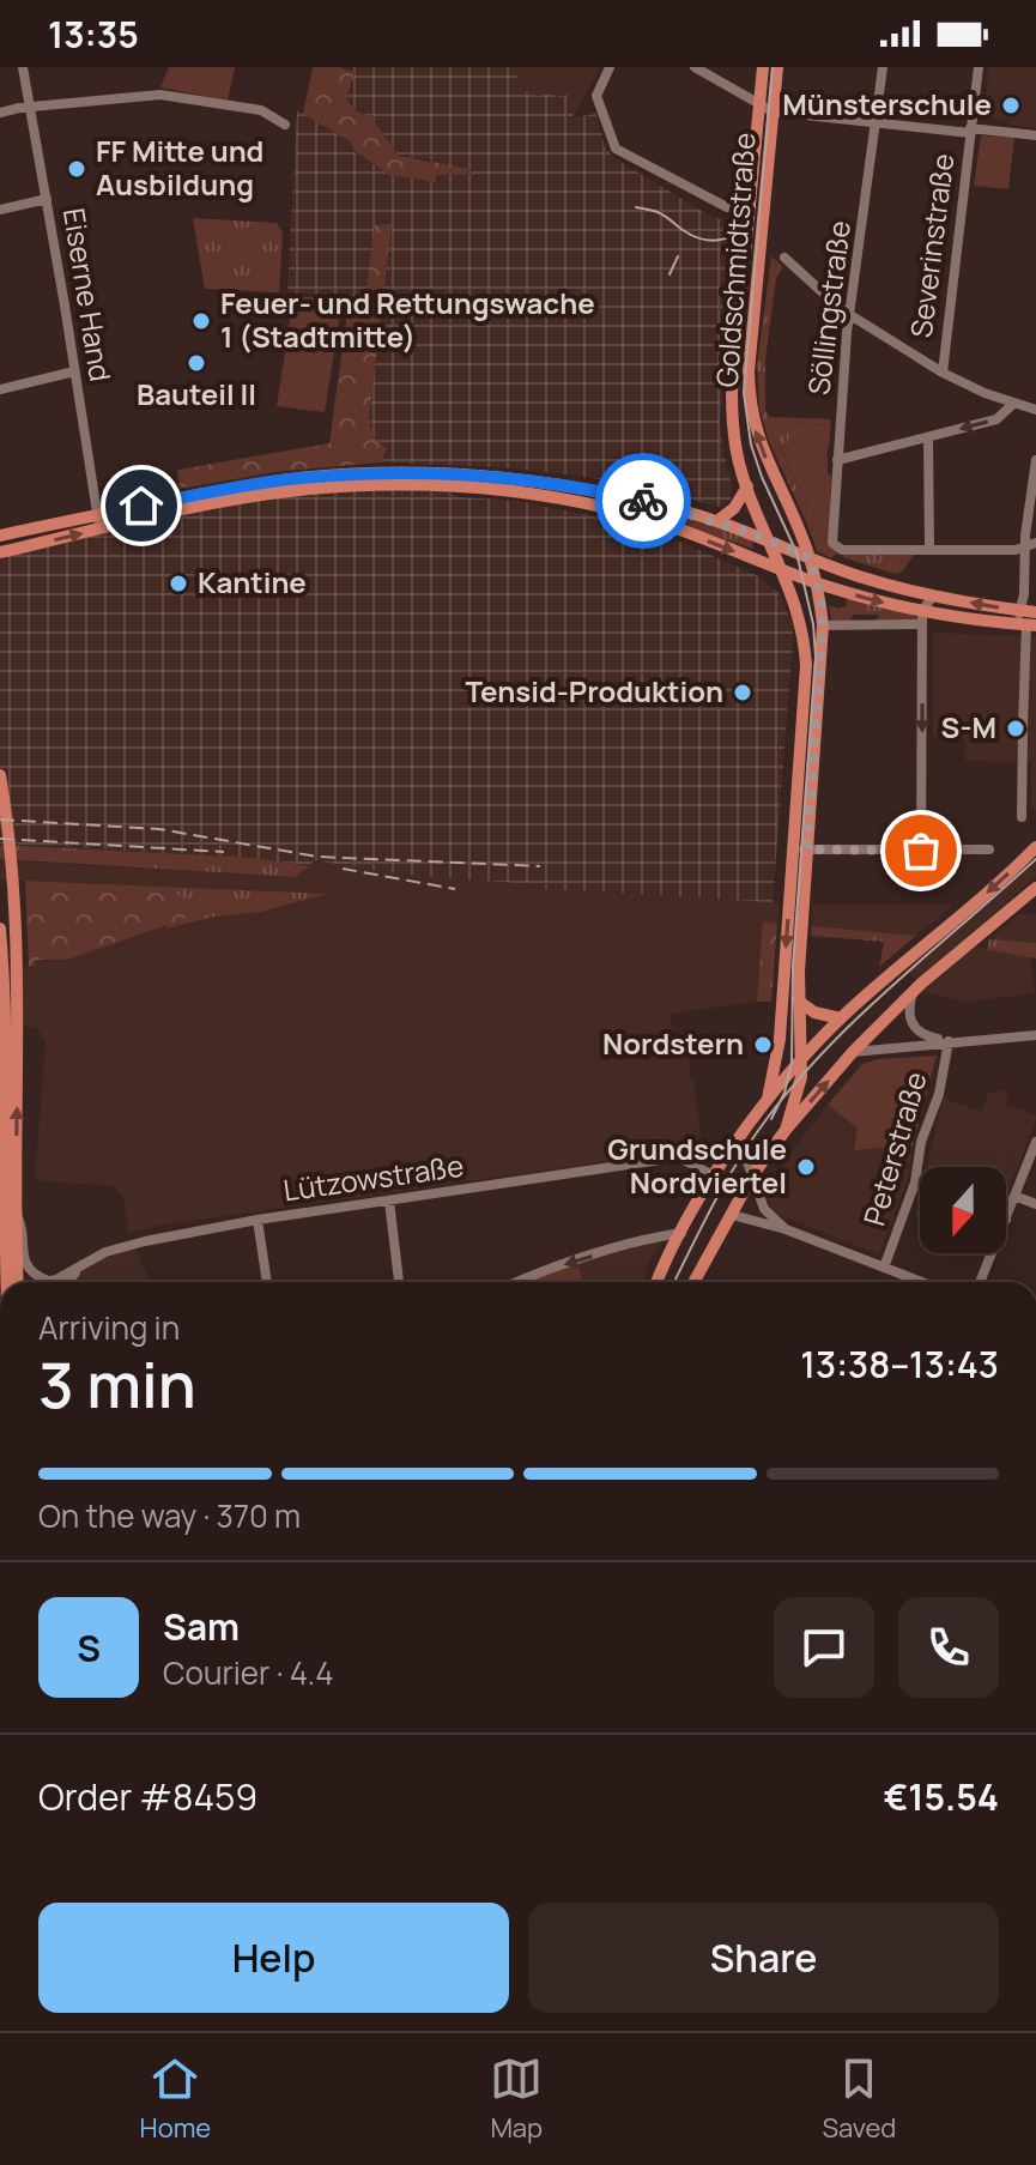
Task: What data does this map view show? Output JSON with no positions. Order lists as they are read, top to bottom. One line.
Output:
{"streets":{"main road":["Goldschmidtstraße"],"street":["Severinstraße","Eiserne Hand","Söllingstraße","Peterstraße","Lützowstraße"]},"places":["Münsterschule","FF Mitte und Ausbildung","Feuer- und Rettungswache 1 (Stadtmitte)","Bauteil II","Kantine","Tensid-Produktion","S-M","Nordstern","Grundschule Nordviertel"],"north":"bottom","page":{"status":"13:35","heading":["3 min","Arriving in","13:38–13:43"],"panel":["Sam","Courier · 4.4","Order #8459","€15.54"],"bar":"On the way · 370 m","round":"S","buttons":["Help","Share"],"tabs":["Home","Map","Saved"]}}
